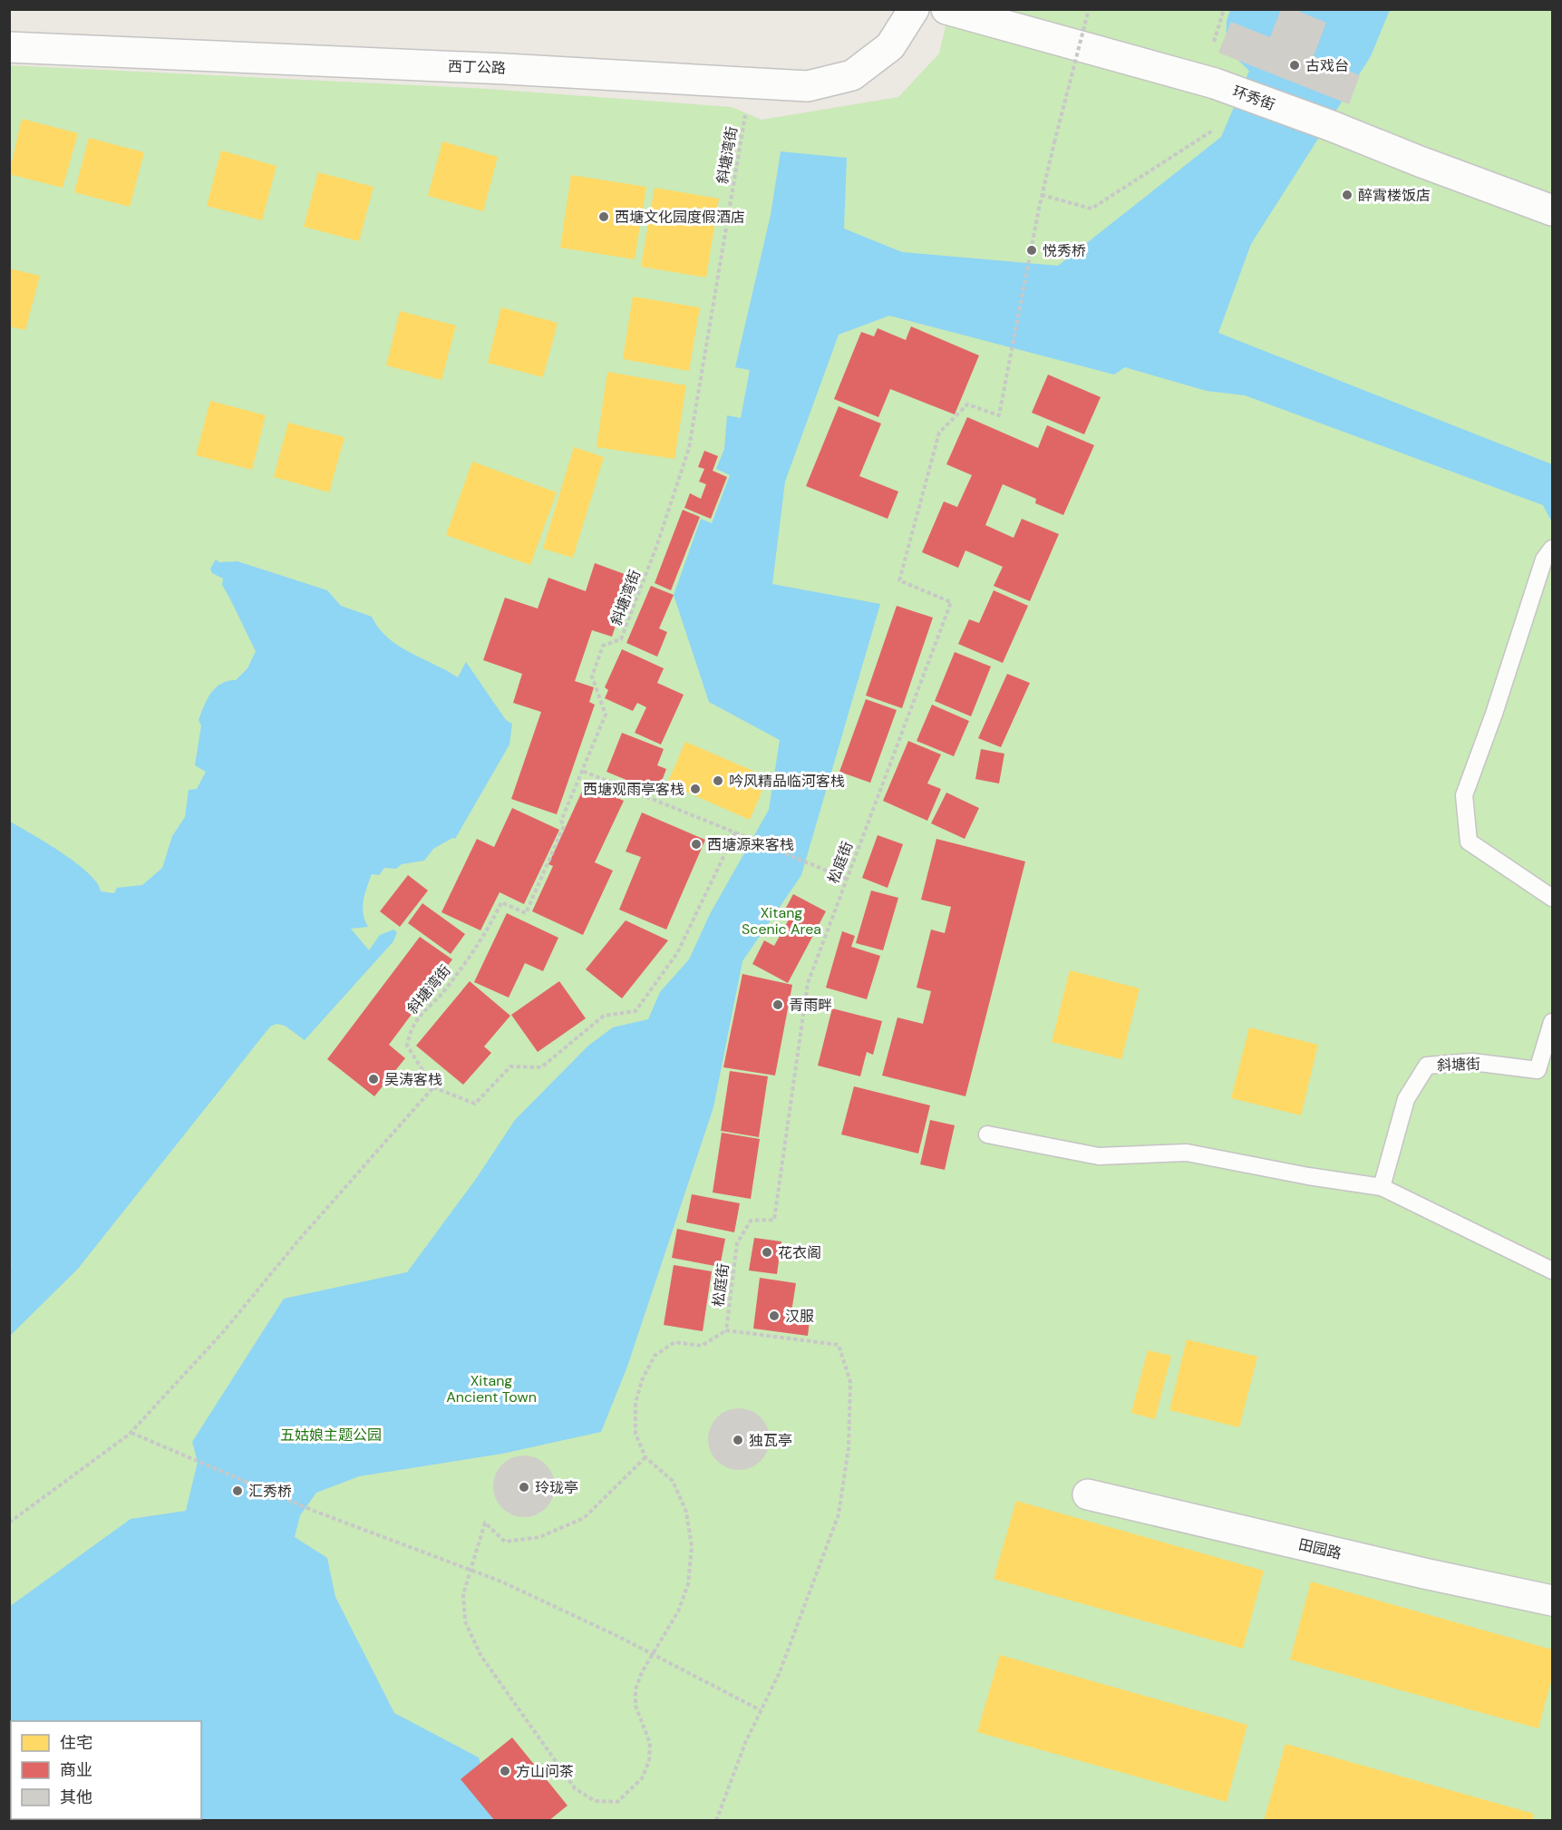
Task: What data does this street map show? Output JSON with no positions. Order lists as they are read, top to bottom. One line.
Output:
{"streets":{"street":["西丁公路","环秀街","田园路"],"lane":["斜塘街"],"path":["斜塘湾街","松庭街"]},"crossings":[["西丁公路","斜塘湾街"]],"parks":["Xitang Scenic Area","Xitang Ancient Town","五姑娘主题公园"],"places":["古戏台","醉霄楼饭店","西塘文化园度假酒店","悦秀桥","吟风精品临河客栈","西塘观雨亭客栈","西塘源来客栈","青雨畔","吴涛客栈","花衣阁","汉服","独瓦亭","玲珑亭","汇秀桥","方山问茶"],"legend":["住宅","商业","其他"]}
